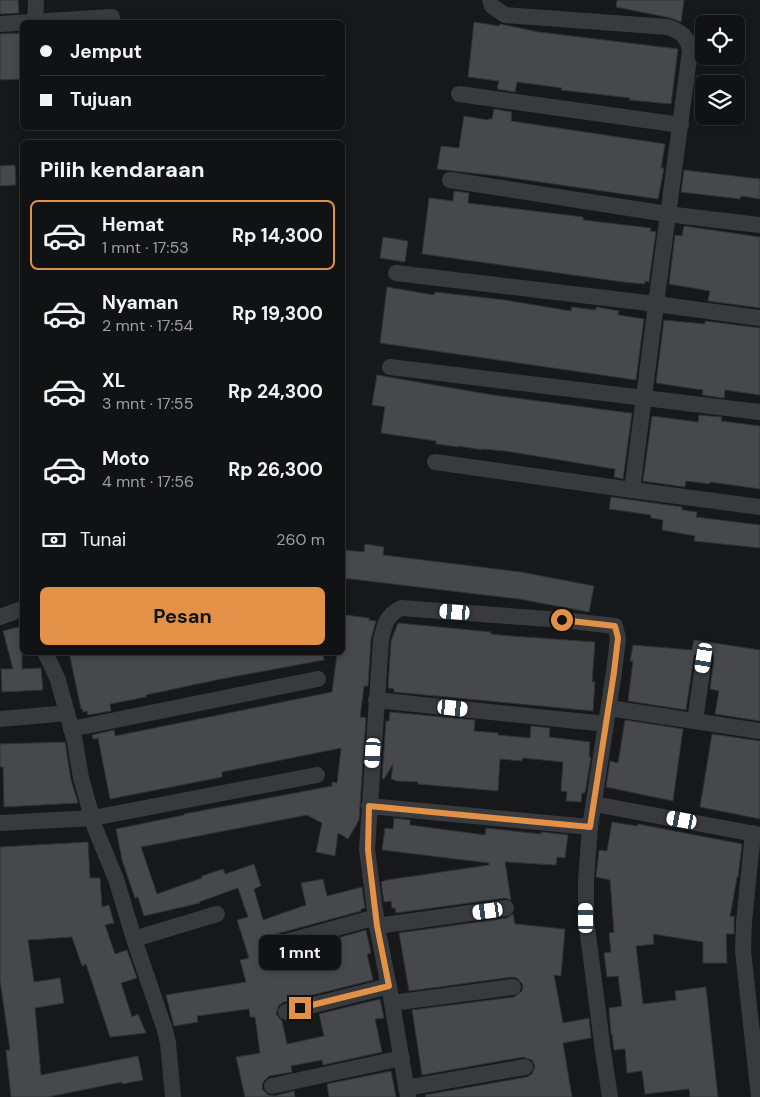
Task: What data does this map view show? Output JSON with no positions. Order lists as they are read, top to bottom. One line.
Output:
{"page":{"banner":["Jemput","Tujuan"],"heading":"Pilih kendaraan","list":[{"name":"Hemat","note":"1 mnt · 17:53","value":"Rp 14,300"},{"name":"Nyaman","note":"2 mnt · 17:54","value":"Rp 19,300"},{"name":"XL","note":"3 mnt · 17:55","value":"Rp 24,300"},{"name":"Moto","note":"4 mnt · 17:56","value":"Rp 26,300"}],"pay":["Tunai","260 m"],"buttons":"Pesan","bubble":"1 mnt"}}
